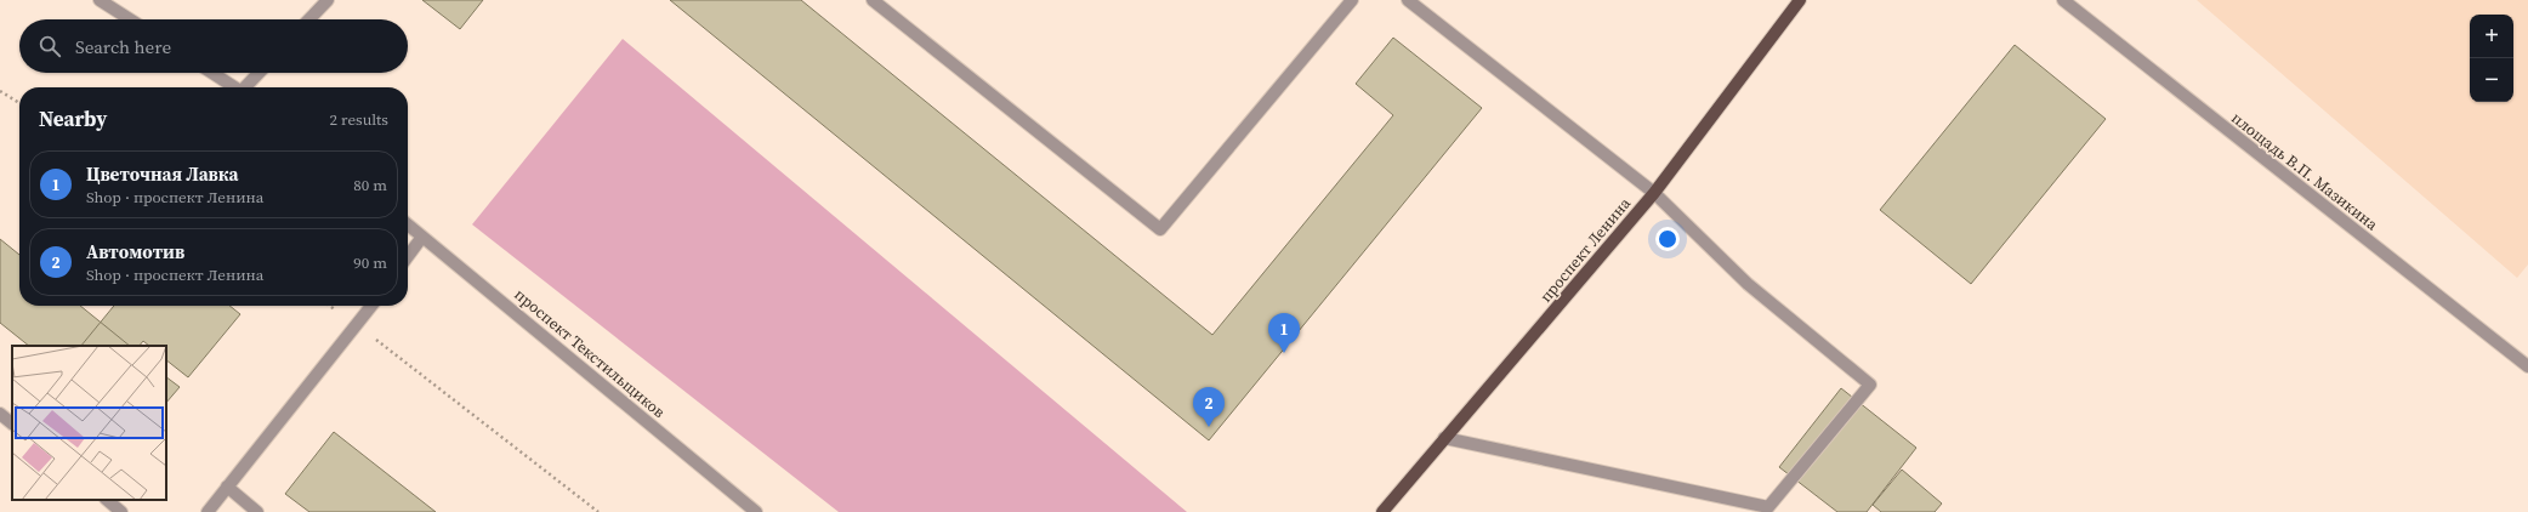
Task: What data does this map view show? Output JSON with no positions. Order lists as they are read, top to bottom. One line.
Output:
{"streets":{"main road":["проспект Ленина"],"street":["площадь В.П. Мазикина","проспект Текстильщиков"]},"page":{"map_buttons":["+","−"],"search":"Search here","heading":["Nearby","2 results"],"list":[{"mark":"1","name":"Цветочная Лавка","note":"Shop · проспект Ленина","value":"80 m"},{"mark":"2","name":"Автомотив","note":"Shop · проспект Ленина","value":"90 m"}],"pins":["1","2"]}}
